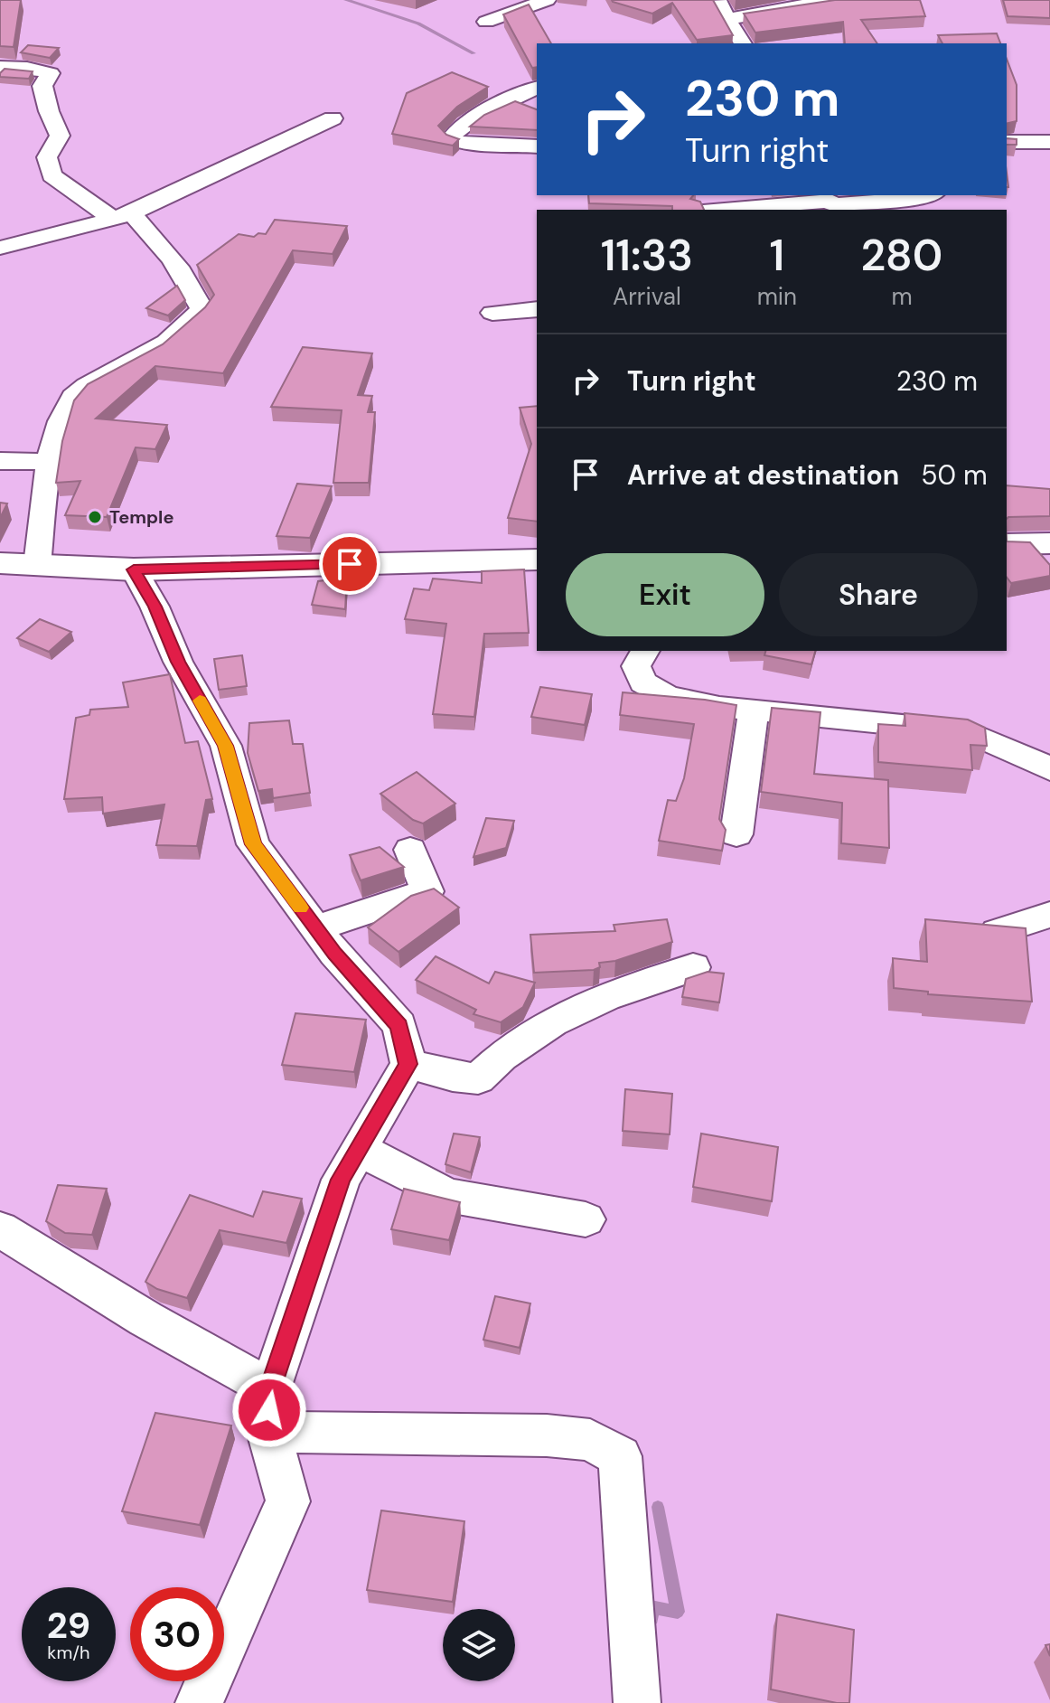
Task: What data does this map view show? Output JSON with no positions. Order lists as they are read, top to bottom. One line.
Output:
{"places":["Temple"],"page":{"turn":["230 m","Turn right"],"eta":["11:33","Arrival","1","min","280","m"],"list":[{"name":"Turn right","value":"230 m"},{"name":"Arrive at destination","value":"50 m"}],"buttons":["Exit","Share"],"speed":"29 km/h","limit":"30"}}
